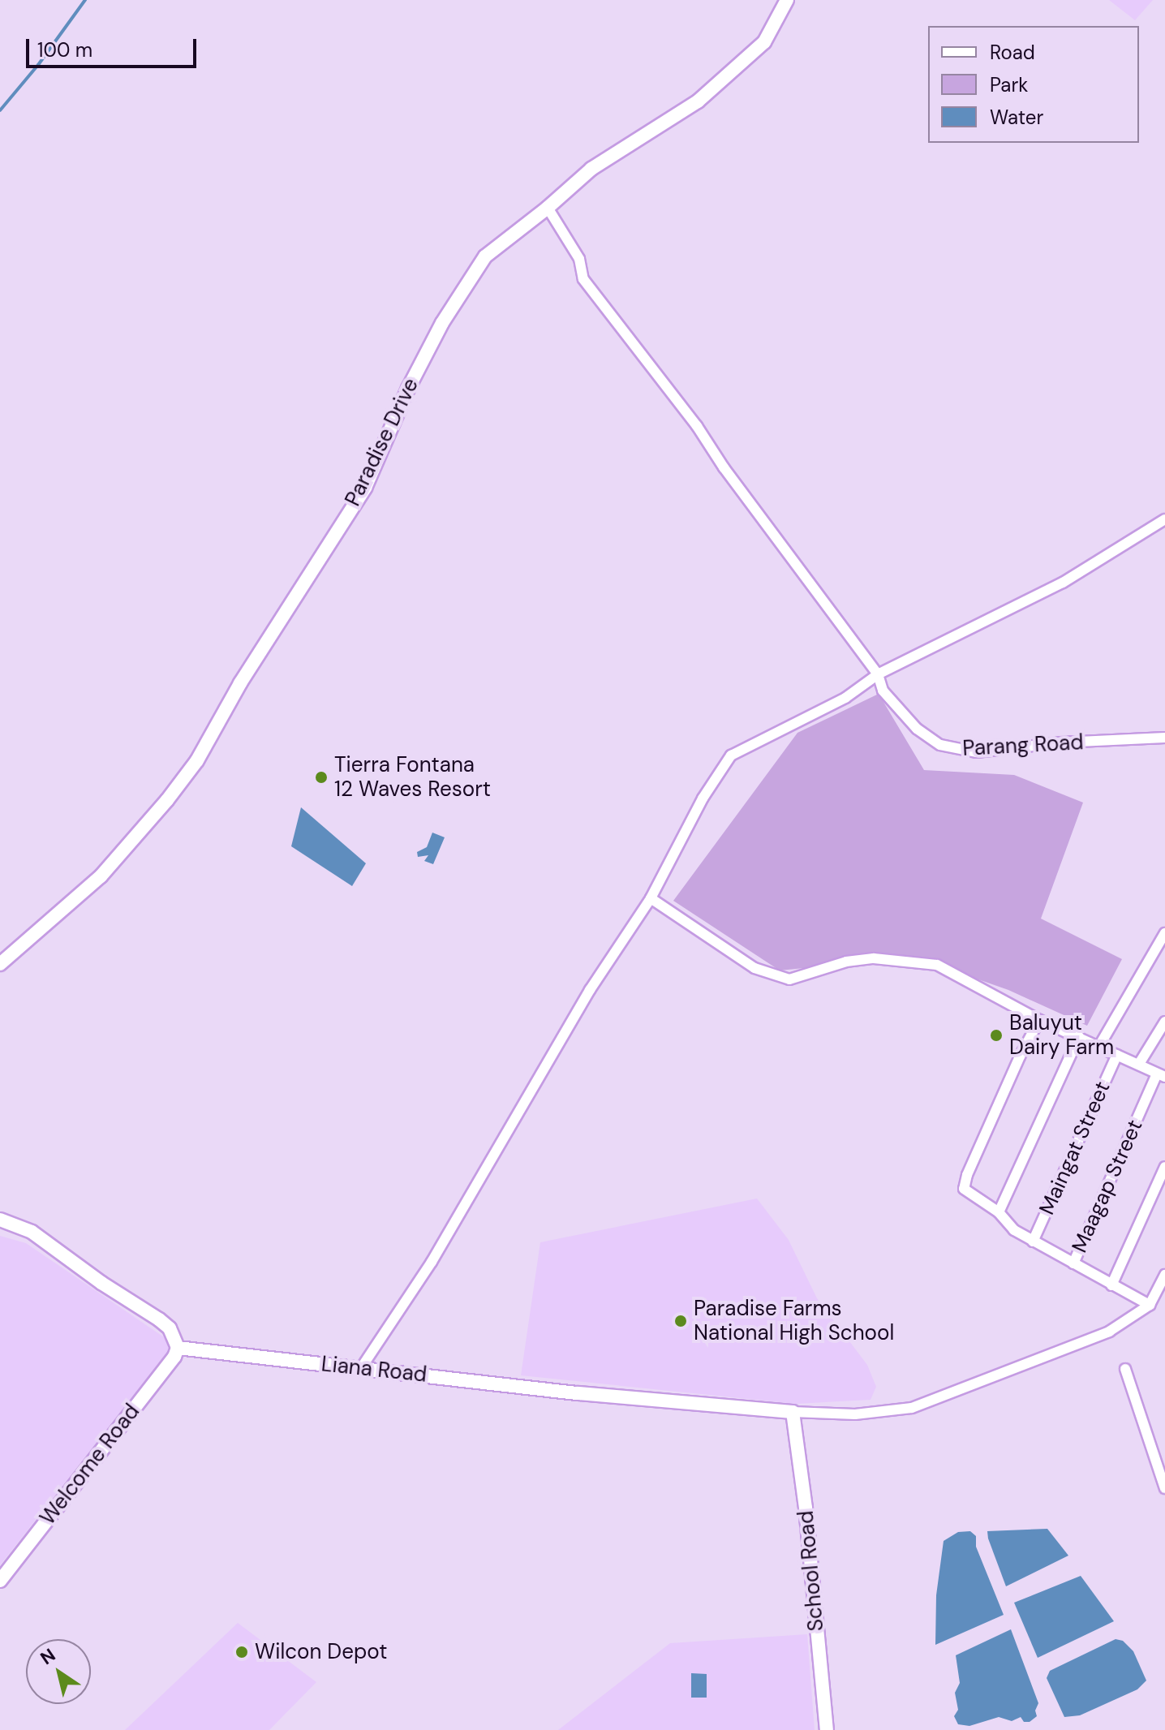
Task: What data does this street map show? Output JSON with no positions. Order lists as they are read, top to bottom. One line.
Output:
{"streets":{"street":["Paradise Drive","Parang Road","Maingat Street","Maagap Street","Liana Road","Welcome Road","School Road"]},"crossings":[["Paradise Drive","Parang Road"],["Liana Road","Welcome Road"],["Liana Road","School Road"]],"places":["Tierra Fontana 12 Waves Resort","Baluyut Dairy Farm","Paradise Farms National High School","Wilcon Depot"],"legend":["Road","Park","Water"],"scale_bar":"100 m","north":"top left"}
